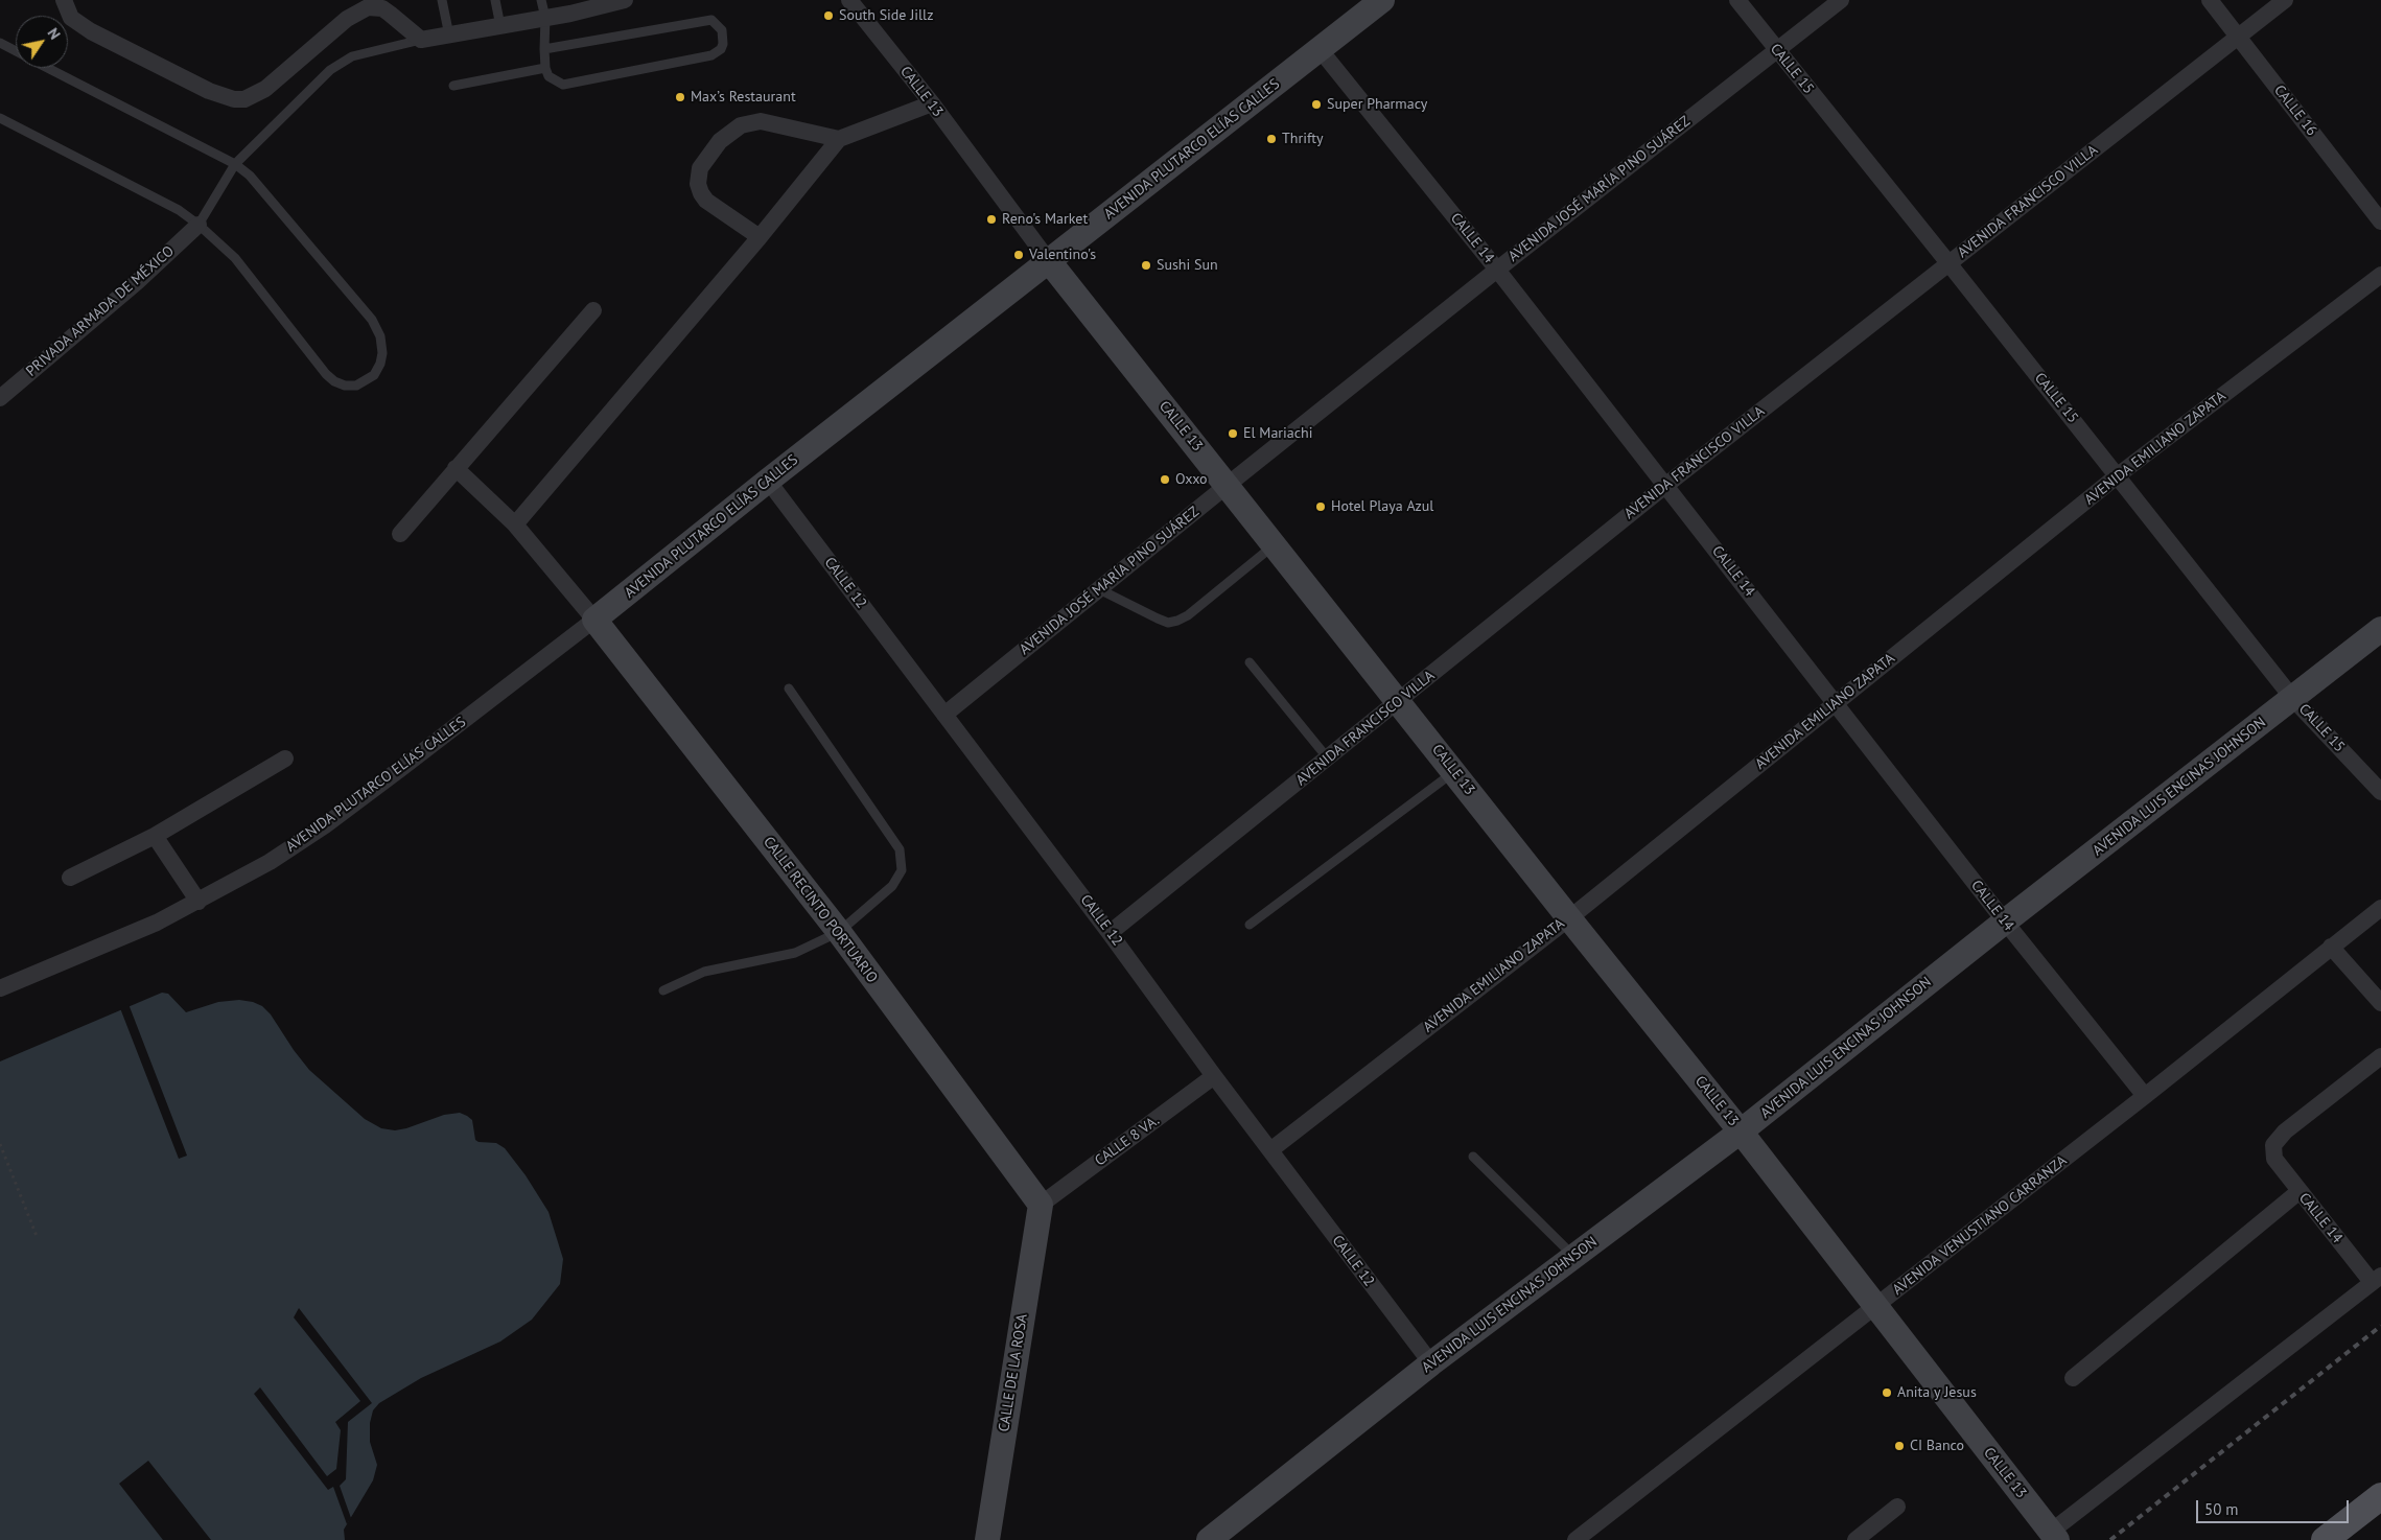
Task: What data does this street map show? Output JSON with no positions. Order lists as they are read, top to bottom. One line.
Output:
{"streets":{"street":["CALLE 15","CALLE 13","CALLE 16","AVENIDA PLUTARCO ELÍAS CALLES","AVENIDA JOSÉ MARÍA PINO SUÁREZ","AVENIDA FRANCISCO VILLA","CALLE 14","PRIVADA ARMADA DE MÉXICO","AVENIDA EMILIANO ZAPATA","CALLE 12","AVENIDA LUIS ENCINAS JOHNSON","CALLE RECINTO PORTUARIO","CALLE 8 VA.","AVENIDA VENUSTIANO CARRANZA","CALLE DE LA ROSA"]},"crossings":[["CALLE 15","AVENIDA JOSÉ MARÍA PINO SUÁREZ"],["CALLE 15","AVENIDA FRANCISCO VILLA"],["CALLE 15","AVENIDA EMILIANO ZAPATA"],["CALLE 15","AVENIDA LUIS ENCINAS JOHNSON"],["CALLE 13","AVENIDA PLUTARCO ELÍAS CALLES"],["CALLE 13","AVENIDA JOSÉ MARÍA PINO SUÁREZ"],["CALLE 13","AVENIDA FRANCISCO VILLA"],["CALLE 13","AVENIDA EMILIANO ZAPATA"],["CALLE 13","AVENIDA LUIS ENCINAS JOHNSON"],["CALLE 13","AVENIDA VENUSTIANO CARRANZA"],["CALLE 16","AVENIDA FRANCISCO VILLA"],["AVENIDA PLUTARCO ELÍAS CALLES","CALLE 14"],["AVENIDA PLUTARCO ELÍAS CALLES","CALLE 12"],["AVENIDA PLUTARCO ELÍAS CALLES","CALLE RECINTO PORTUARIO"],["AVENIDA JOSÉ MARÍA PINO SUÁREZ","CALLE 14"],["AVENIDA JOSÉ MARÍA PINO SUÁREZ","CALLE 12"],["AVENIDA FRANCISCO VILLA","CALLE 14"],["AVENIDA FRANCISCO VILLA","CALLE 12"],["CALLE 14","AVENIDA EMILIANO ZAPATA"],["CALLE 14","AVENIDA LUIS ENCINAS JOHNSON"],["CALLE 14","AVENIDA VENUSTIANO CARRANZA"],["AVENIDA EMILIANO ZAPATA","CALLE 12"],["CALLE 12","AVENIDA LUIS ENCINAS JOHNSON"],["CALLE 12","CALLE 8 VA."],["CALLE RECINTO PORTUARIO","CALLE 8 VA."],["CALLE RECINTO PORTUARIO","CALLE DE LA ROSA"],["CALLE 8 VA.","CALLE DE LA ROSA"]],"places":["South Side Jillz","Max’s Restaurant","Super Pharmacy","Thrifty","Reno's Market","Valentino's","Sushi Sun","El Mariachi","Oxxo","Hotel Playa Azul","Anita y Jesus","CI Banco"],"scale_bar":"50 m","north":"top right"}
